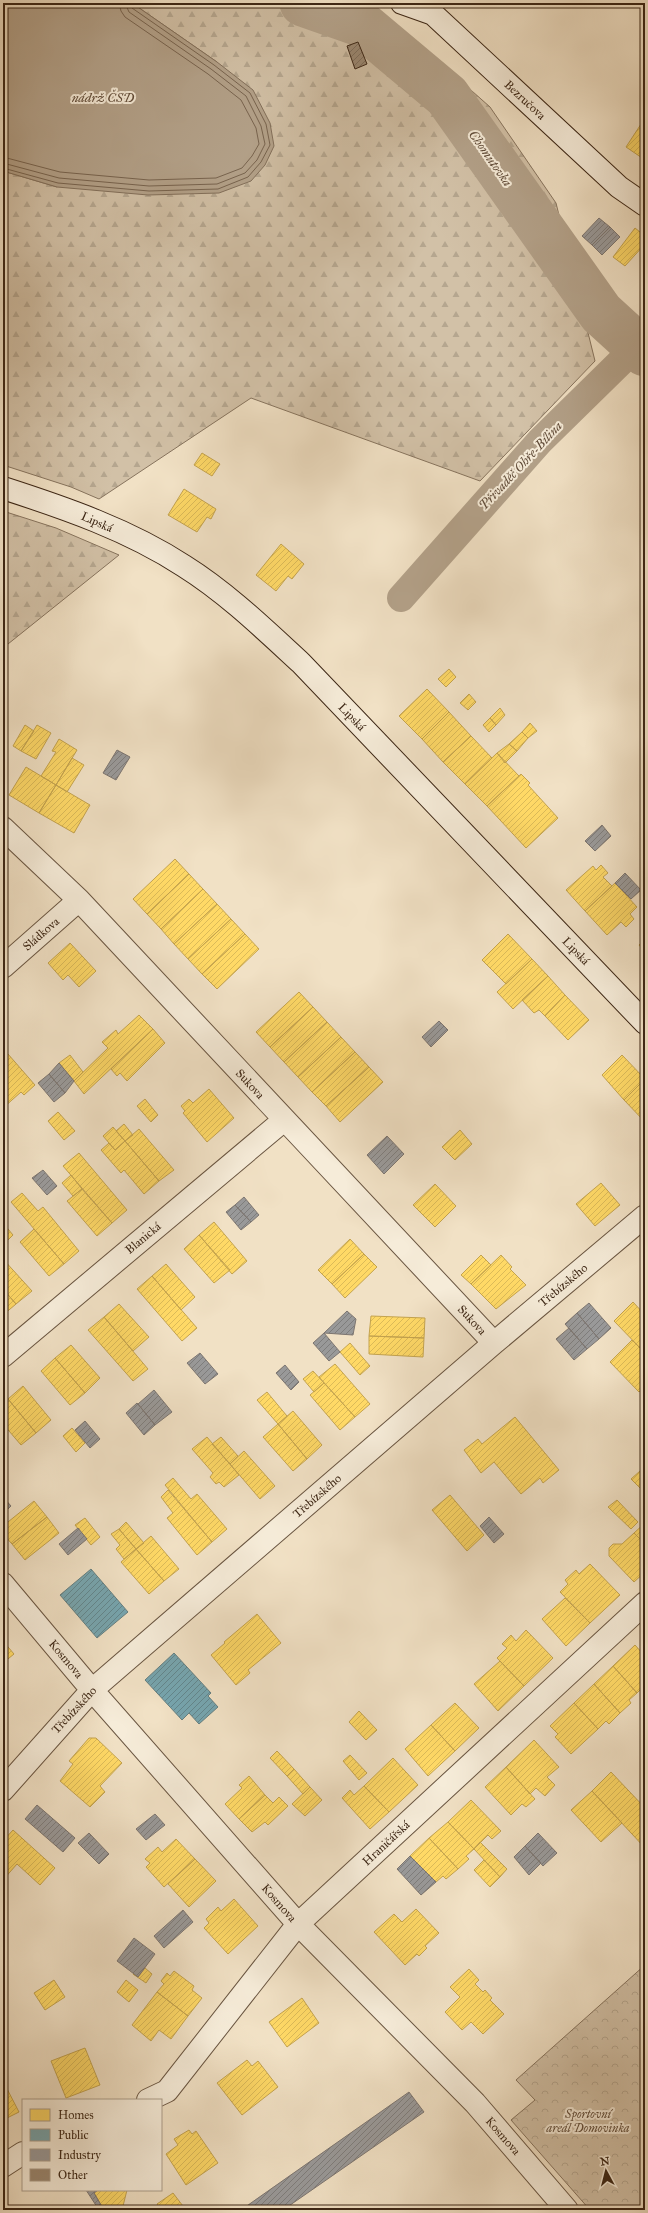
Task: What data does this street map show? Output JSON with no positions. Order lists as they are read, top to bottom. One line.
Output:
{"streets":{"street":["Bezručova","Lipská","Sládkova","Sukova","Blanická","Třebízského","Kosmova","Hraničářská"]},"crossings":[["Sládkova","Sukova"],["Sukova","Blanická"],["Sukova","Třebízského"],["Třebízského","Kosmova"],["Kosmova","Hraničářská"]],"water":["nádrž ČSD","Chomutovka","Přivaděč Ohře-Bílina"],"parks":["Sportovní areál Domovinka"],"legend":["Homes","Public","Industry","Other"],"north":"top"}
